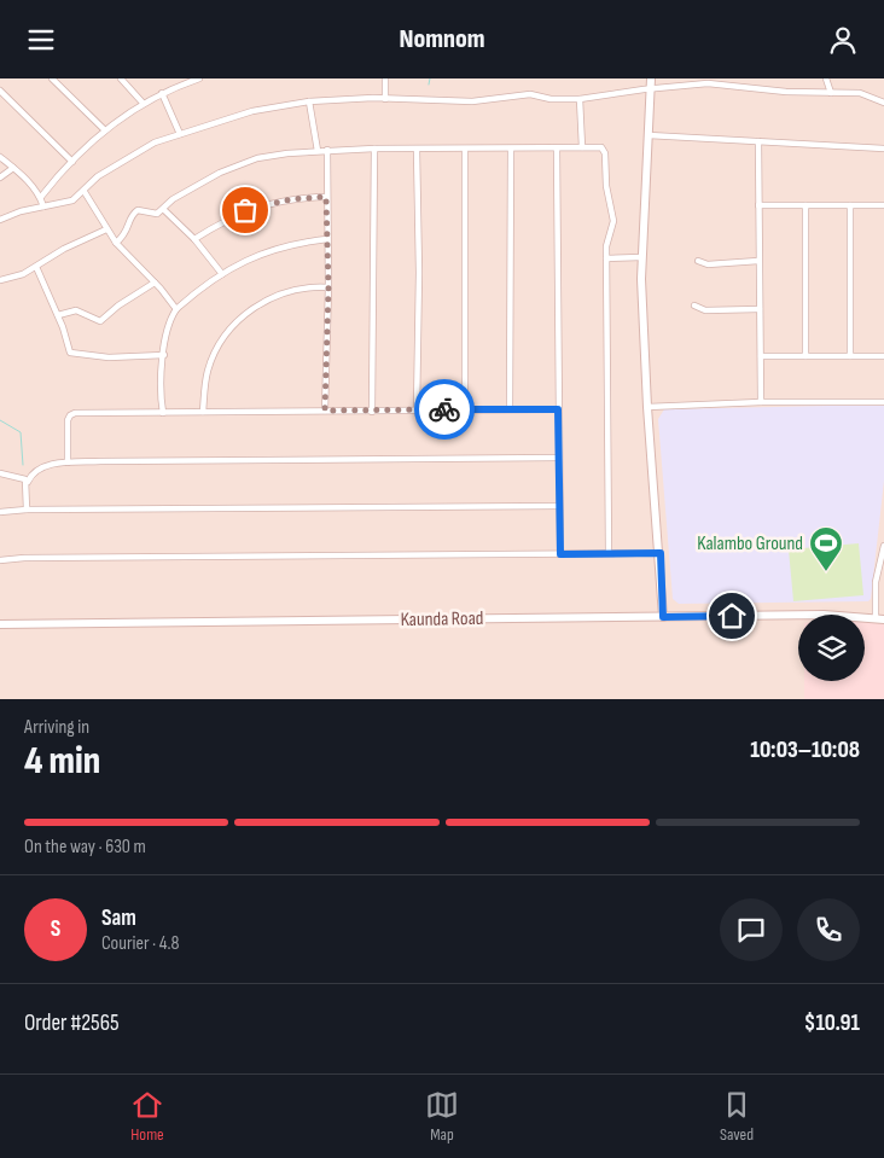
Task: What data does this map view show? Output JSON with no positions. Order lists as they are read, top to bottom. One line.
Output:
{"streets":{"street":["Kaunda Road"]},"places":{"sports":["Kalambo Ground"]},"page":{"header":"Nomnom","heading":["4 min","Arriving in","10:03–10:08"],"panel":["Sam","Courier · 4.8","Order #2565","$10.91"],"bar":"On the way · 630 m","round":"S","tabs":["Home","Map","Saved"]}}
